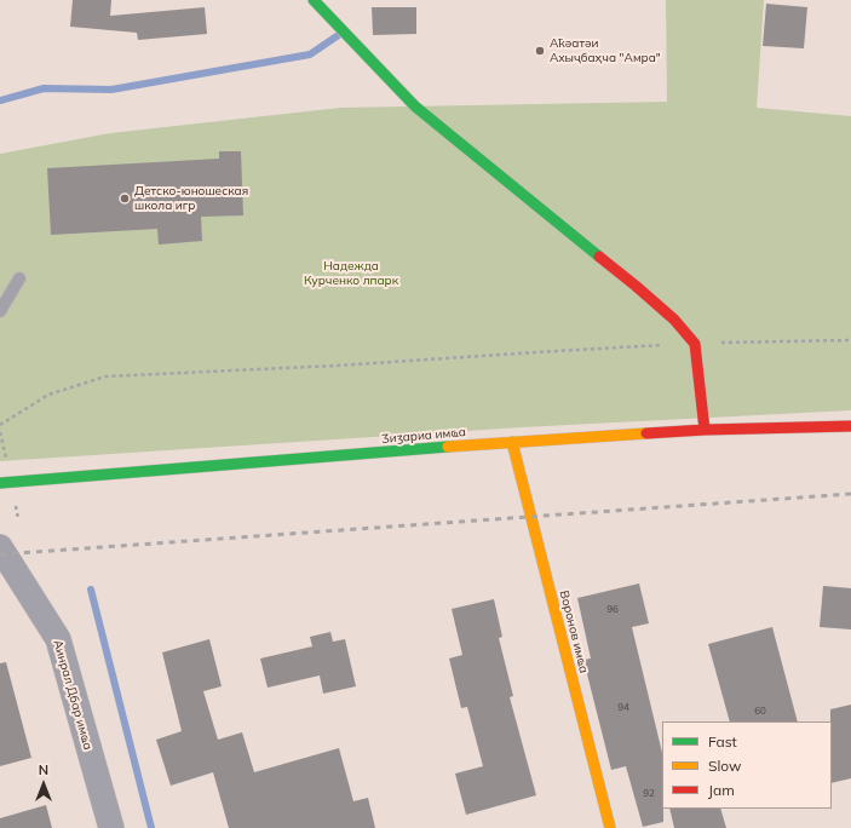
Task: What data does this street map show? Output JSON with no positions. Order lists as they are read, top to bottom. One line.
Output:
{"streets":{"main road":["Ӡиӡариа имҩа","Воронов имҩа"],"street":["Аинрал Дбар имҩа"]},"crossings":[["Ӡиӡариа имҩа","Воронов имҩа"]],"parks":["Надежда Курченко лпарк"],"places":["Аҟәатәи Ахыҷбаҳча \"Амра\"","Детско-юношеская школа игр"],"house_numbers":["96","94","60","92"],"legend":["Fast","Slow","Jam"],"north":"top"}
